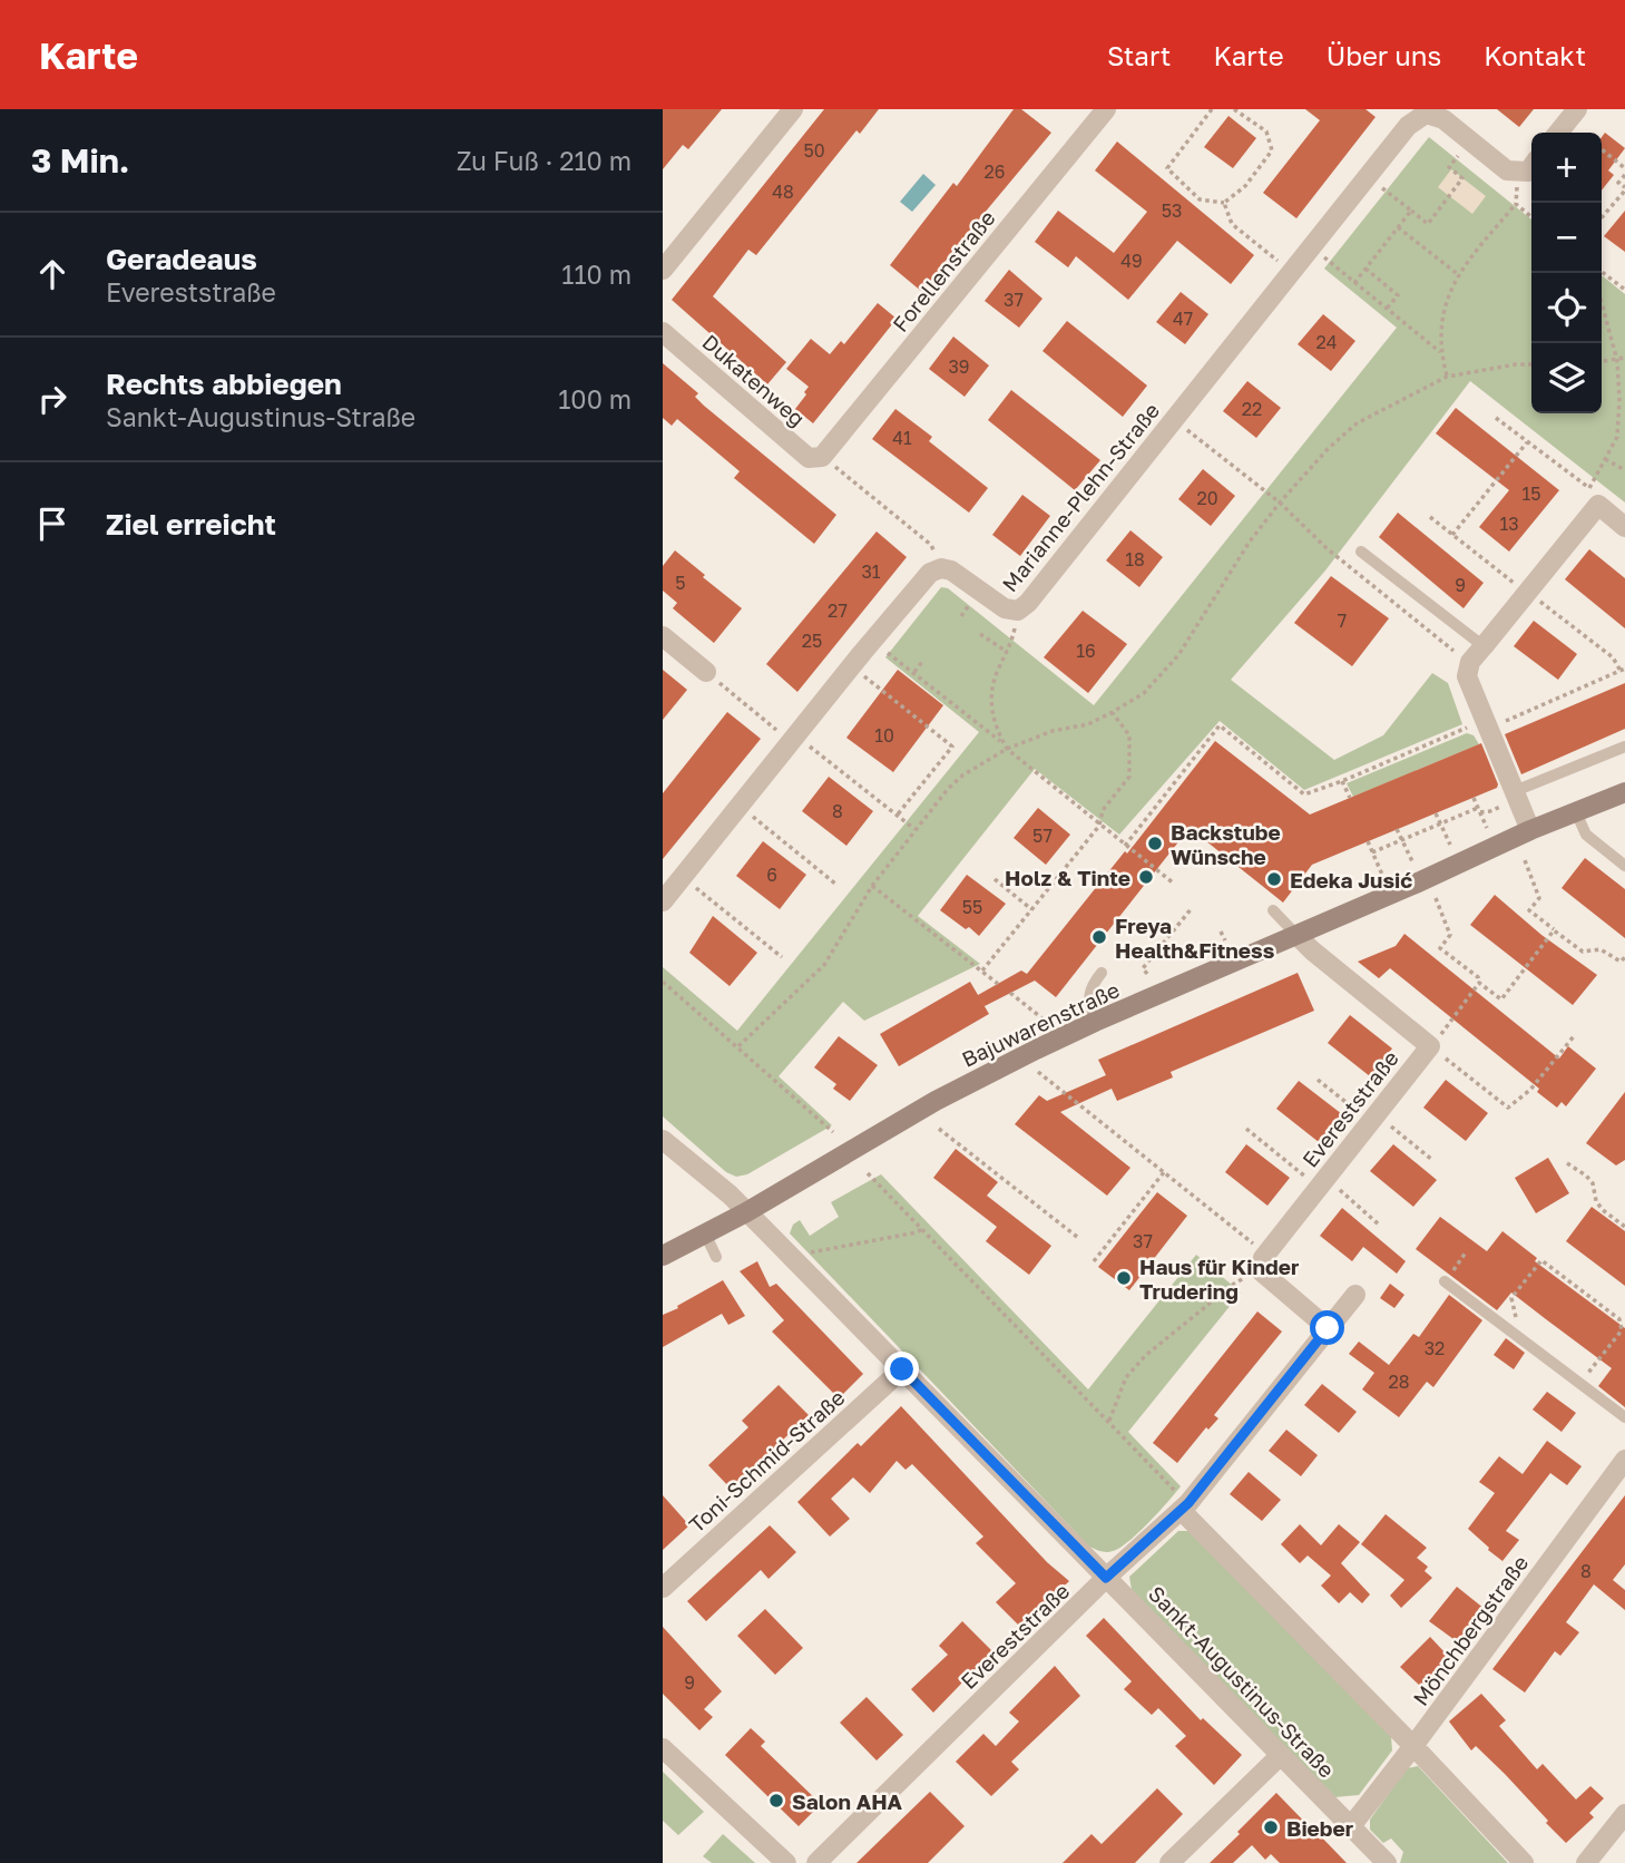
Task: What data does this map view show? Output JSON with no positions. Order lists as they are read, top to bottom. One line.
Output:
{"streets":{"main road":["Bajuwarenstraße"],"street":["Forellenstraße","Dukatenweg","Marianne-Plehn-Straße","Evereststraße","Toni-Schmid-Straße","Mönchbergstraße","Sankt-Augustinus-Straße"]},"crossings":[["Forellenstraße","Dukatenweg"],["Bajuwarenstraße","Evereststraße"],["Bajuwarenstraße","Sankt-Augustinus-Straße"],["Evereststraße","Sankt-Augustinus-Straße"],["Toni-Schmid-Straße","Sankt-Augustinus-Straße"],["Mönchbergstraße","Sankt-Augustinus-Straße"]],"places":["Backstube Wünsche","Holz & Tinte","Edeka Jusić","Freya Health&Fitness","Haus für Kinder Trudering","Salon AHA","Bieber"],"house_numbers":["50","26","48","53","49","37","47","24","39","22","41","15","20","13","18","31","5","9","27","7","25","16","10","8","57","6","55","37","32","28","8","9"],"page":{"header":"Karte","nav":["Start","Karte","Über uns","Kontakt"],"heading":["3 Min.","Zu Fuß · 210 m"],"map_buttons":["+","−"],"list":[["Geradeaus","Evereststraße","110 m"],["Rechts abbiegen","Sankt-Augustinus-Straße","100 m"],"Ziel erreicht"]}}
